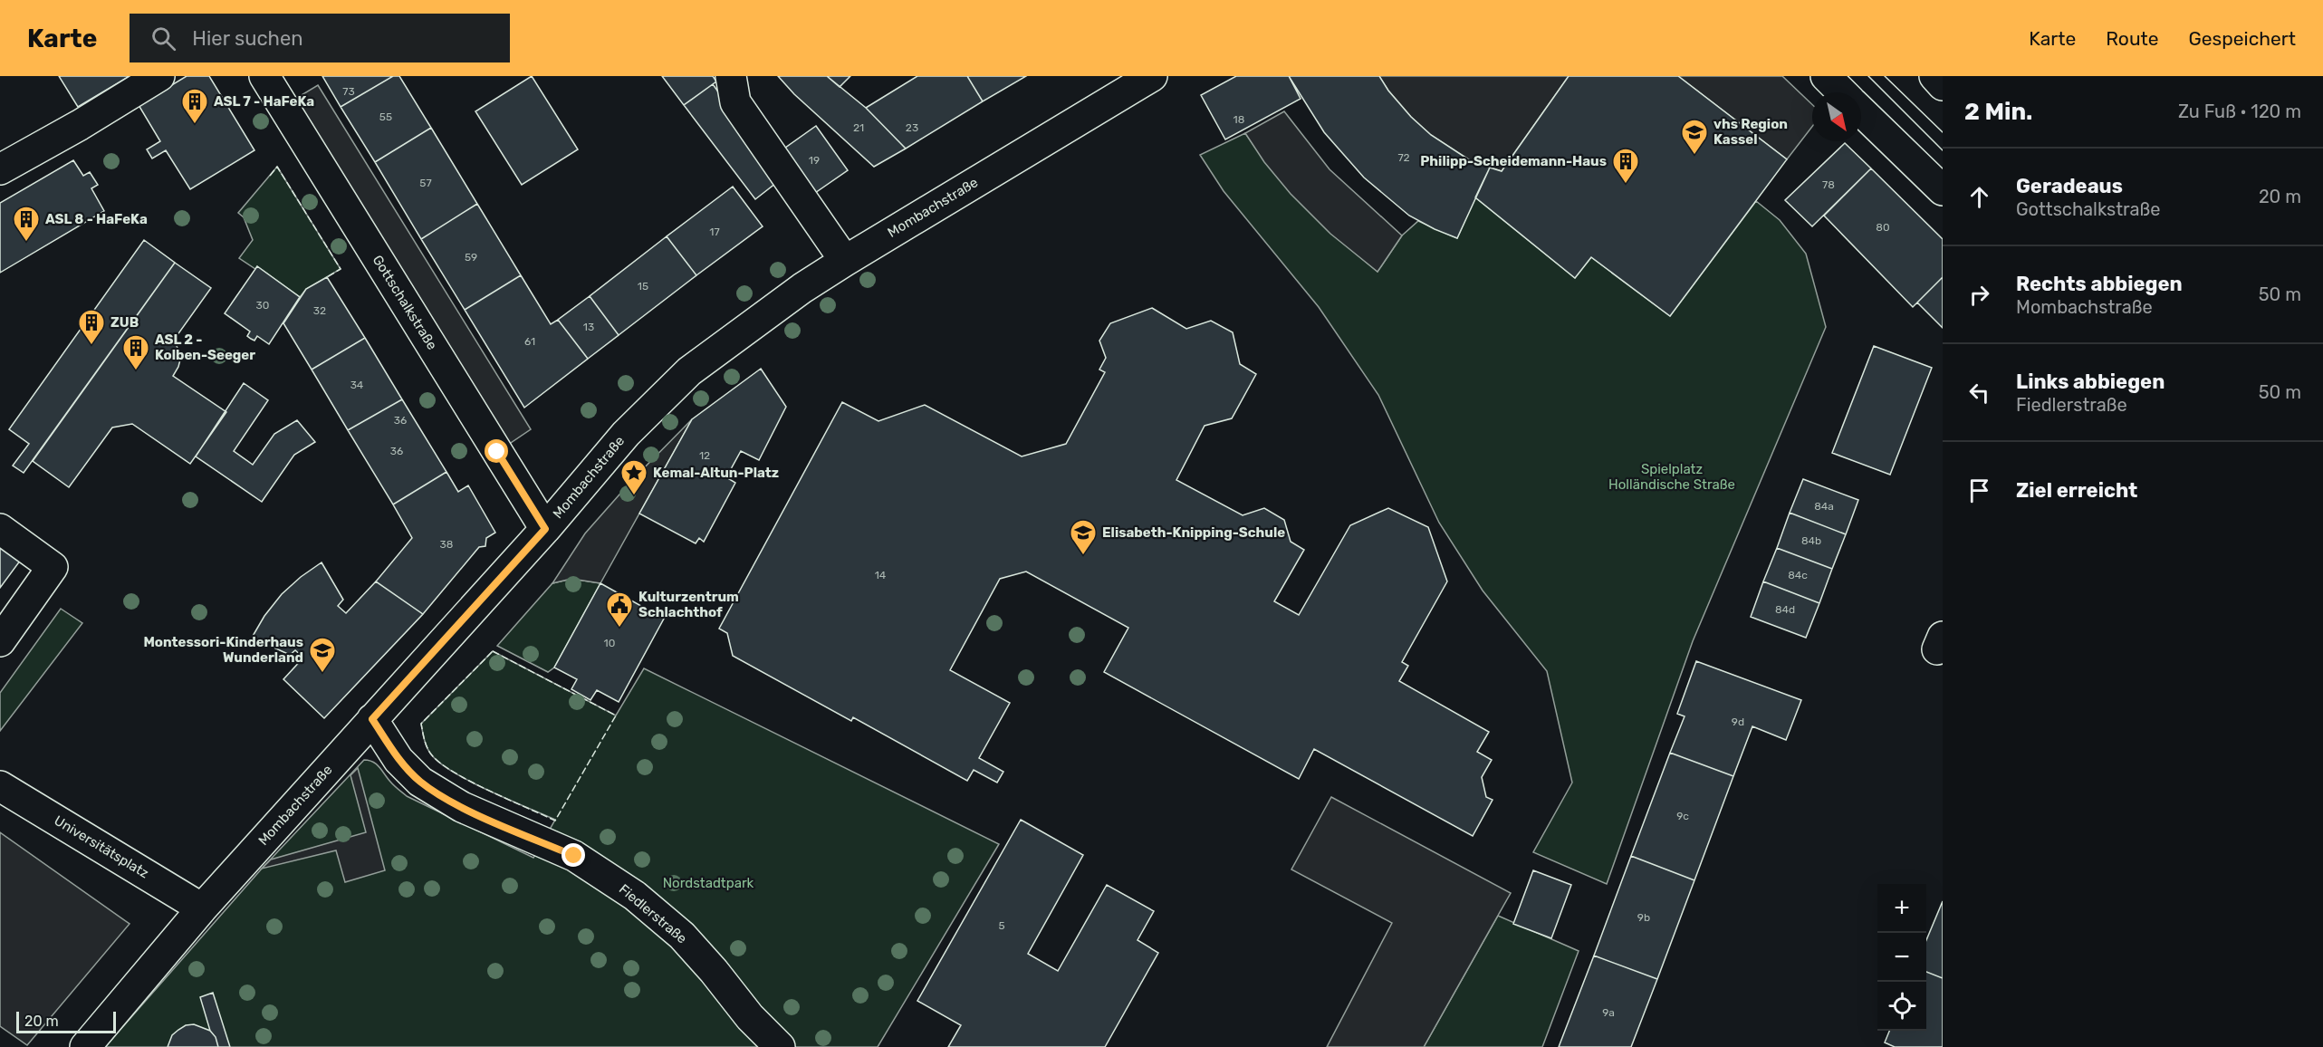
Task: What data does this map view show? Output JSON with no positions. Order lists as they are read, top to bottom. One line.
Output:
{"streets":{"street":["Mombachstraße","Gottschalkstraße","Universitätsplatz","Fiedlerstraße"]},"crossings":[["Mombachstraße","Gottschalkstraße"],["Mombachstraße","Universitätsplatz"],["Mombachstraße","Fiedlerstraße"]],"parks":["Spielplatz Holländische Straße","Nordstadtpark"],"places":{"building":["ASL 7 - HaFeKa","Philipp-Scheidemann-Haus","ASL 8 - HaFeKa","ZUB","ASL 2 - Kolben-Seeger"],"school or university":["vhs Region Kassel","Elisabeth-Knipping-Schule","Montessori-Kinderhaus Wunderland"],"place":["Kemal-Altun-Platz"],"public building":["Kulturzentrum Schlachthof"]},"house_numbers":["73","55","18","21","23","72","19","57","78","80","17","59","15","30","32","13","61","34","36","36","12","84a","84b","38","14","84c","84d","10","9d","9c","9b","5","9a"],"scale_bar":"20 m","north":"bottom right","page":{"header":"Karte","search":"Hier suchen","nav":["Karte","Route","Gespeichert"],"heading":["2 Min.","Zu Fuß · 120 m"],"list":[["Geradeaus","Gottschalkstraße","20 m"],["Rechts abbiegen","Mombachstraße","50 m"],["Links abbiegen","Fiedlerstraße","50 m"],"Ziel erreicht"],"map_buttons":["+","−"],"scale":"20 m"}}
